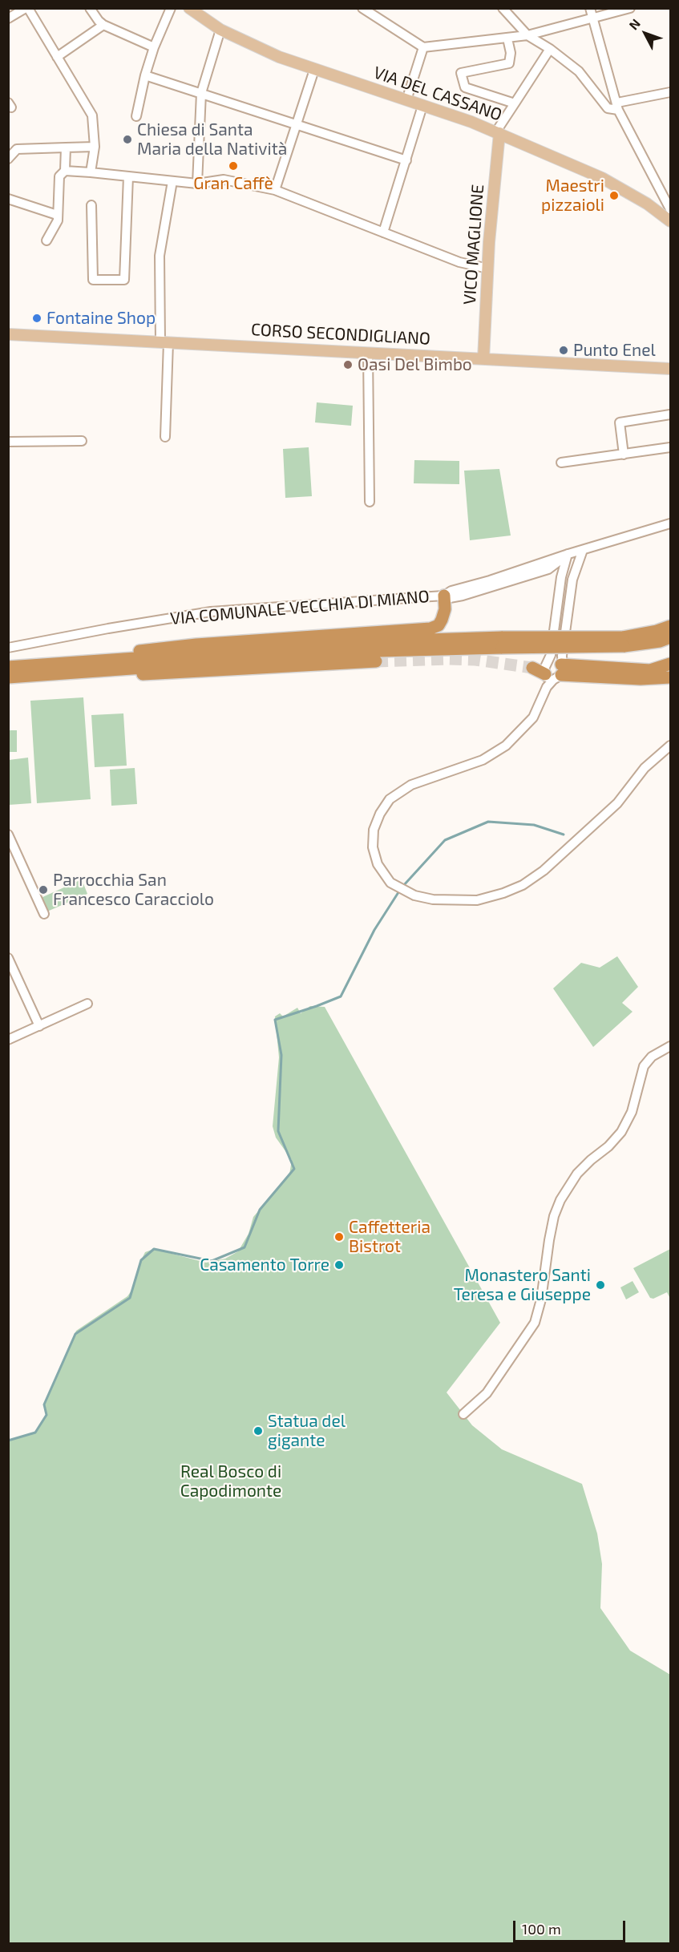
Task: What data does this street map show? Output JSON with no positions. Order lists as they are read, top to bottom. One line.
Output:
{"streets":{"main road":["VIA DEL CASSANO","VICO MAGLIONE","CORSO SECONDIGLIANO"],"street":["VIA COMUNALE VECCHIA DI MIANO"]},"crossings":[["VIA DEL CASSANO","VICO MAGLIONE"],["VICO MAGLIONE","CORSO SECONDIGLIANO"]],"parks":["Real Bosco di Capodimonte"],"places":["Chiesa di Santa Maria della Natività","Gran Caffè","Maestri pizzaioli","Fontaine Shop","Punto Enel","Oasi Del Bimbo","Parrocchia San Francesco Caracciolo","Caffetteria Bistrot","Casamento Torre","Monastero Santi Teresa e Giuseppe","Statua del gigante"],"scale_bar":"100 m","north":"top left"}
